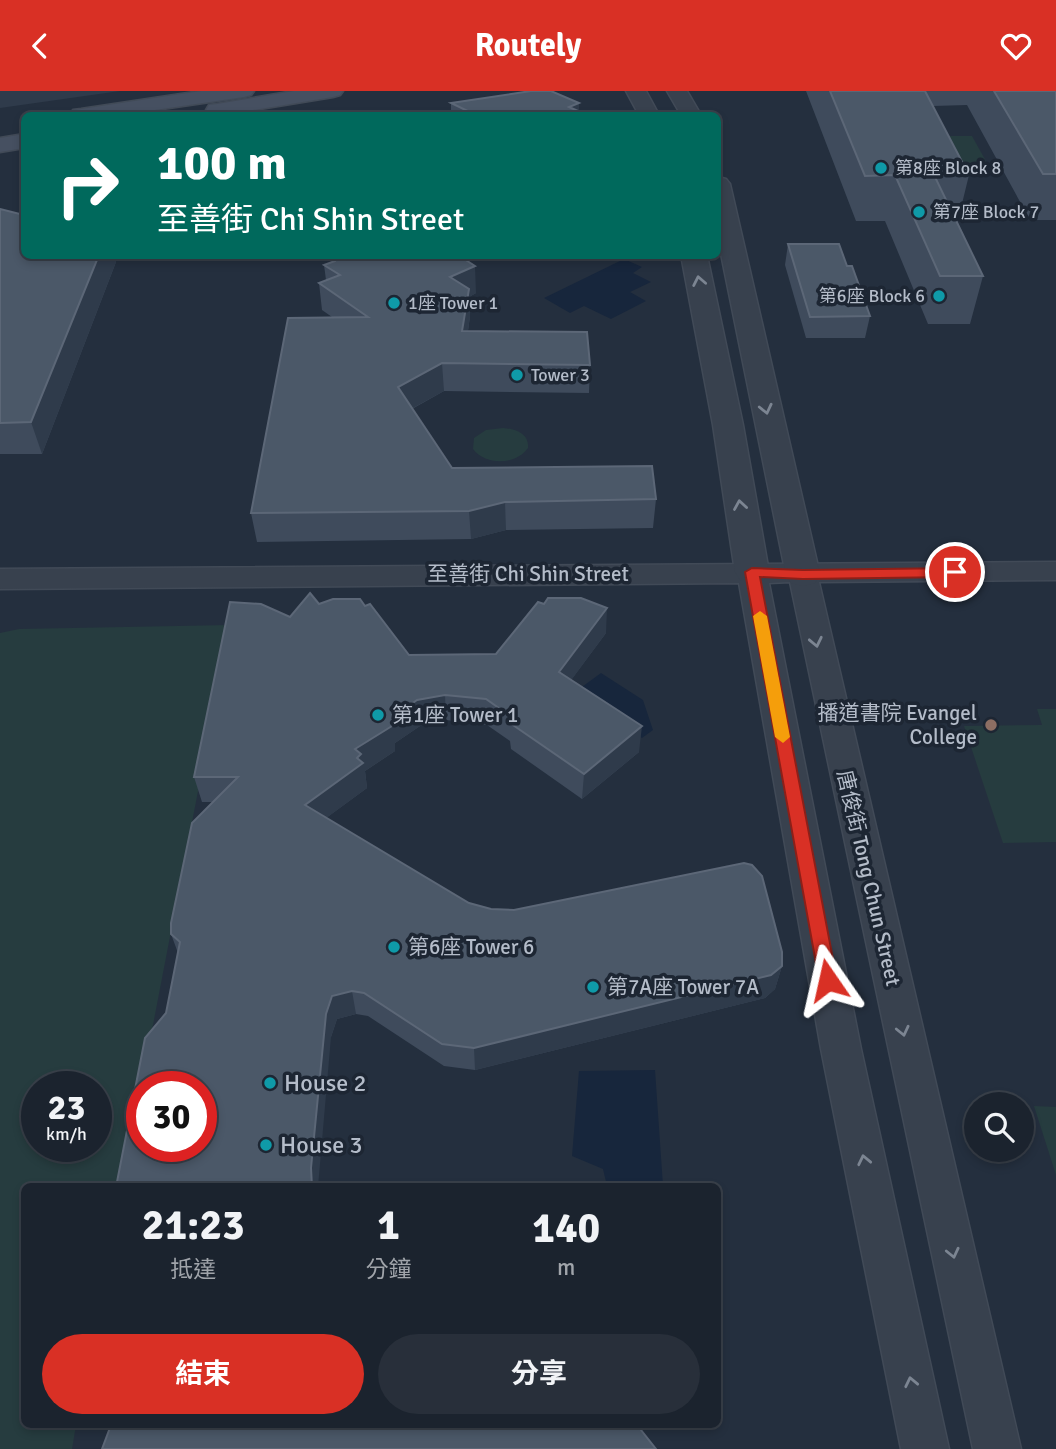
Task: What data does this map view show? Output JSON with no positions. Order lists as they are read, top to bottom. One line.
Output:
{"streets":{"street":["至善街 Chi Shin Street","唐俊街 Tong Chun Street"]},"crossings":[["至善街 Chi Shin Street","唐俊街 Tong Chun Street"]],"places":["第8座 Block 8","第7座 Block 7","第6座 Block 6","1座 Tower 1","Tower 3","第1座 Tower 1","播道書院 Evangel College","第6座 Tower 6","第7A座 Tower 7A","House 2","House 3"],"page":{"header":"Routely","turn":["100 m","至善街 Chi Shin Street"],"speed":"23 km/h","limit":"30","eta":["21:23","抵達","1","分鐘","140","m"],"buttons":["結束","分享"]}}
